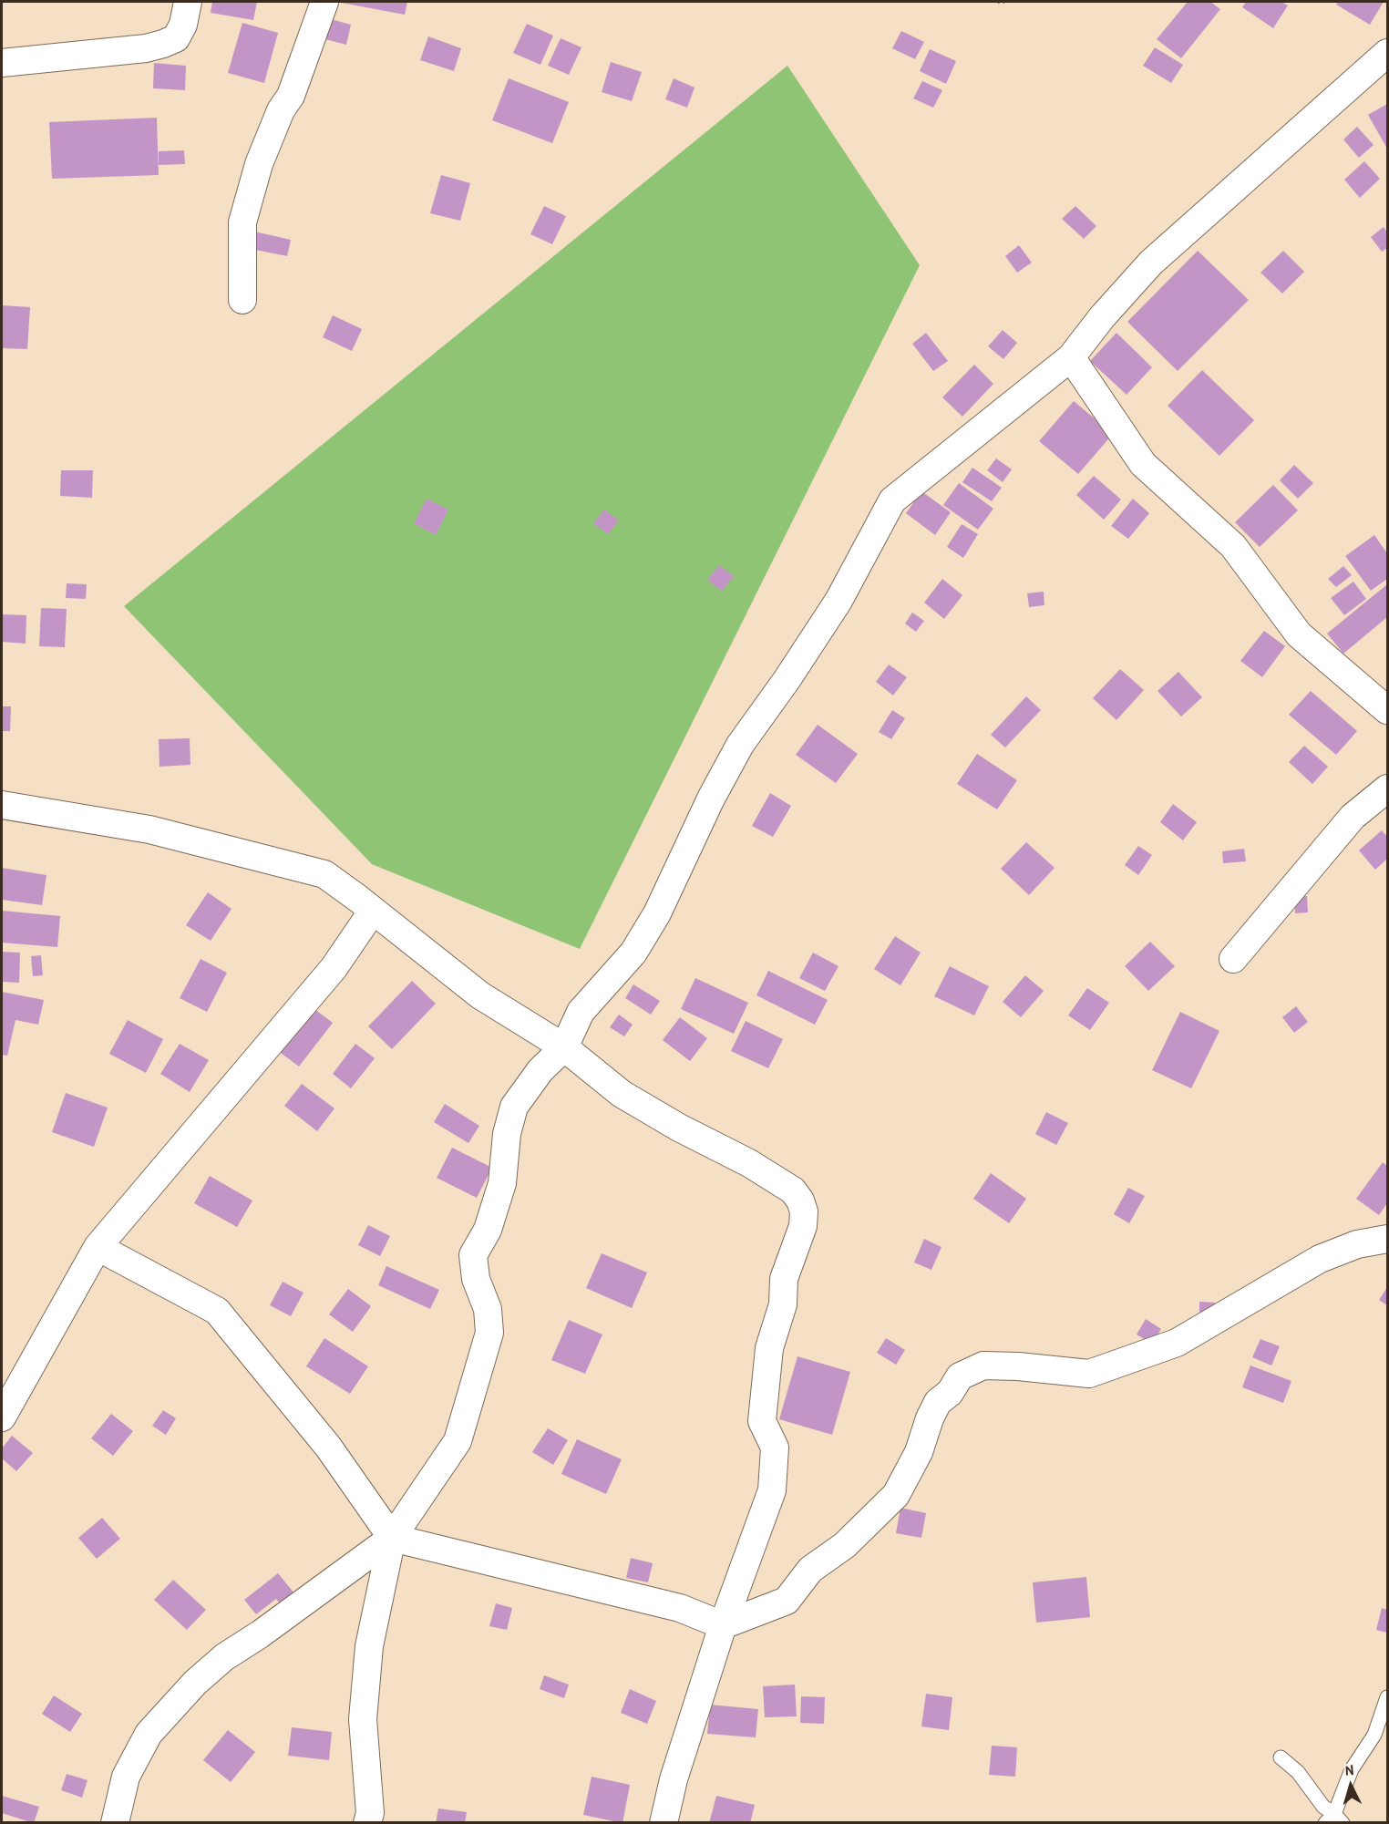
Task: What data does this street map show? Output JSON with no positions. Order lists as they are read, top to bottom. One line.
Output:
{"north":"top"}
